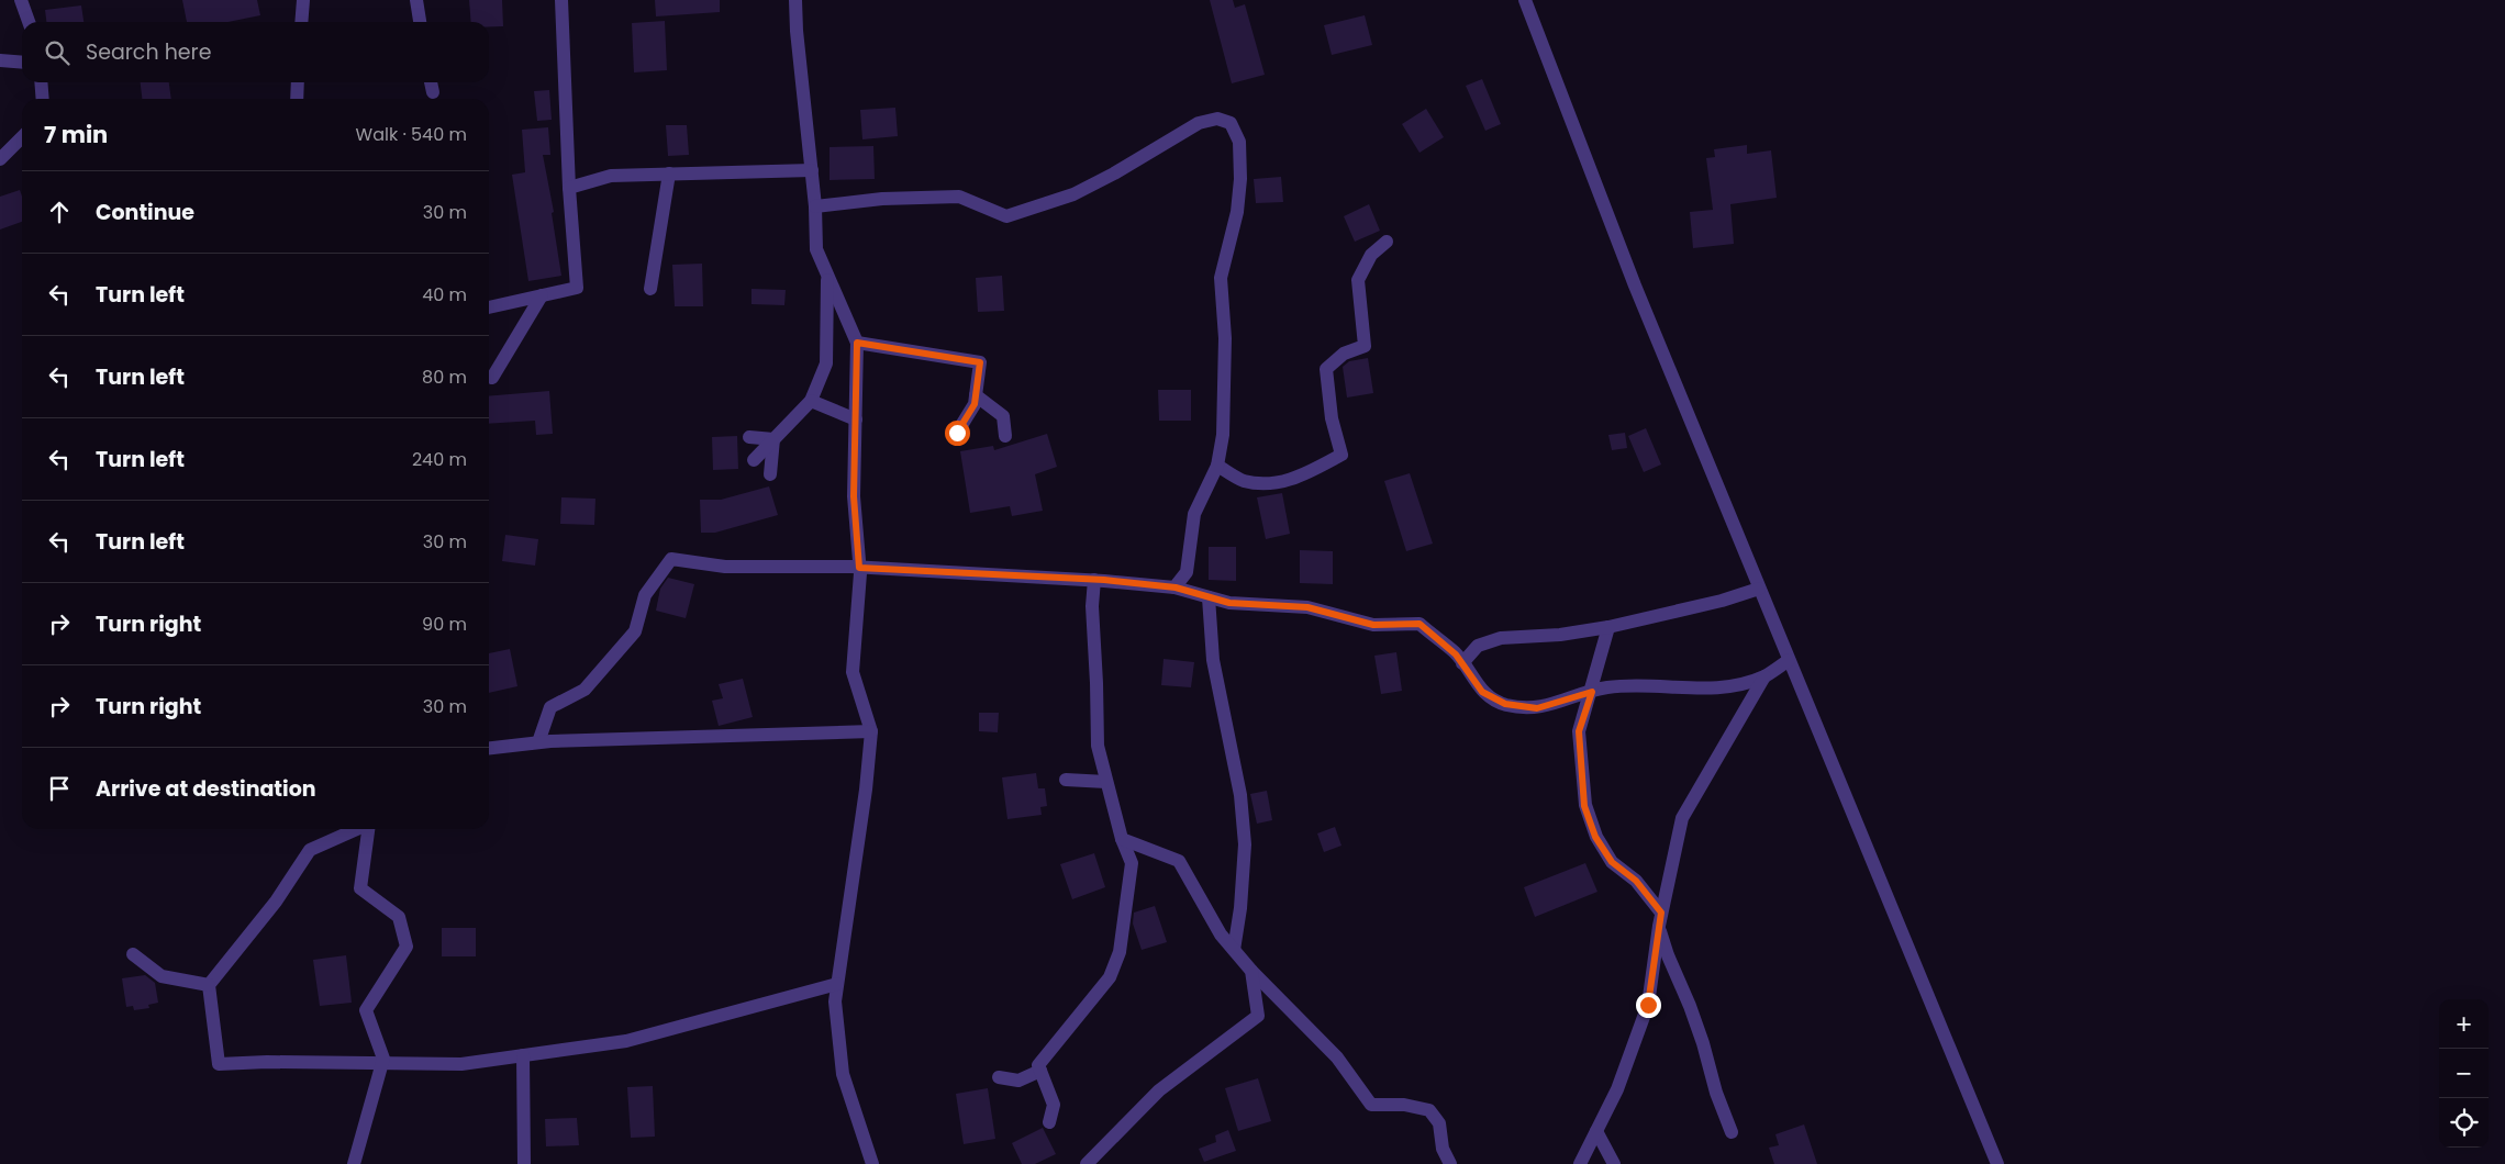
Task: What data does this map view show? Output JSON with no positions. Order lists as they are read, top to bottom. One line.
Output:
{"page":{"search":"Search here","heading":["7 min","Walk · 540 m"],"list":[["Continue","30 m"],["Turn left","40 m"],["Turn left","80 m"],["Turn left","240 m"],["Turn left","30 m"],["Turn right","90 m"],["Turn right","30 m"],"Arrive at destination"],"map_buttons":["+","−"]}}
